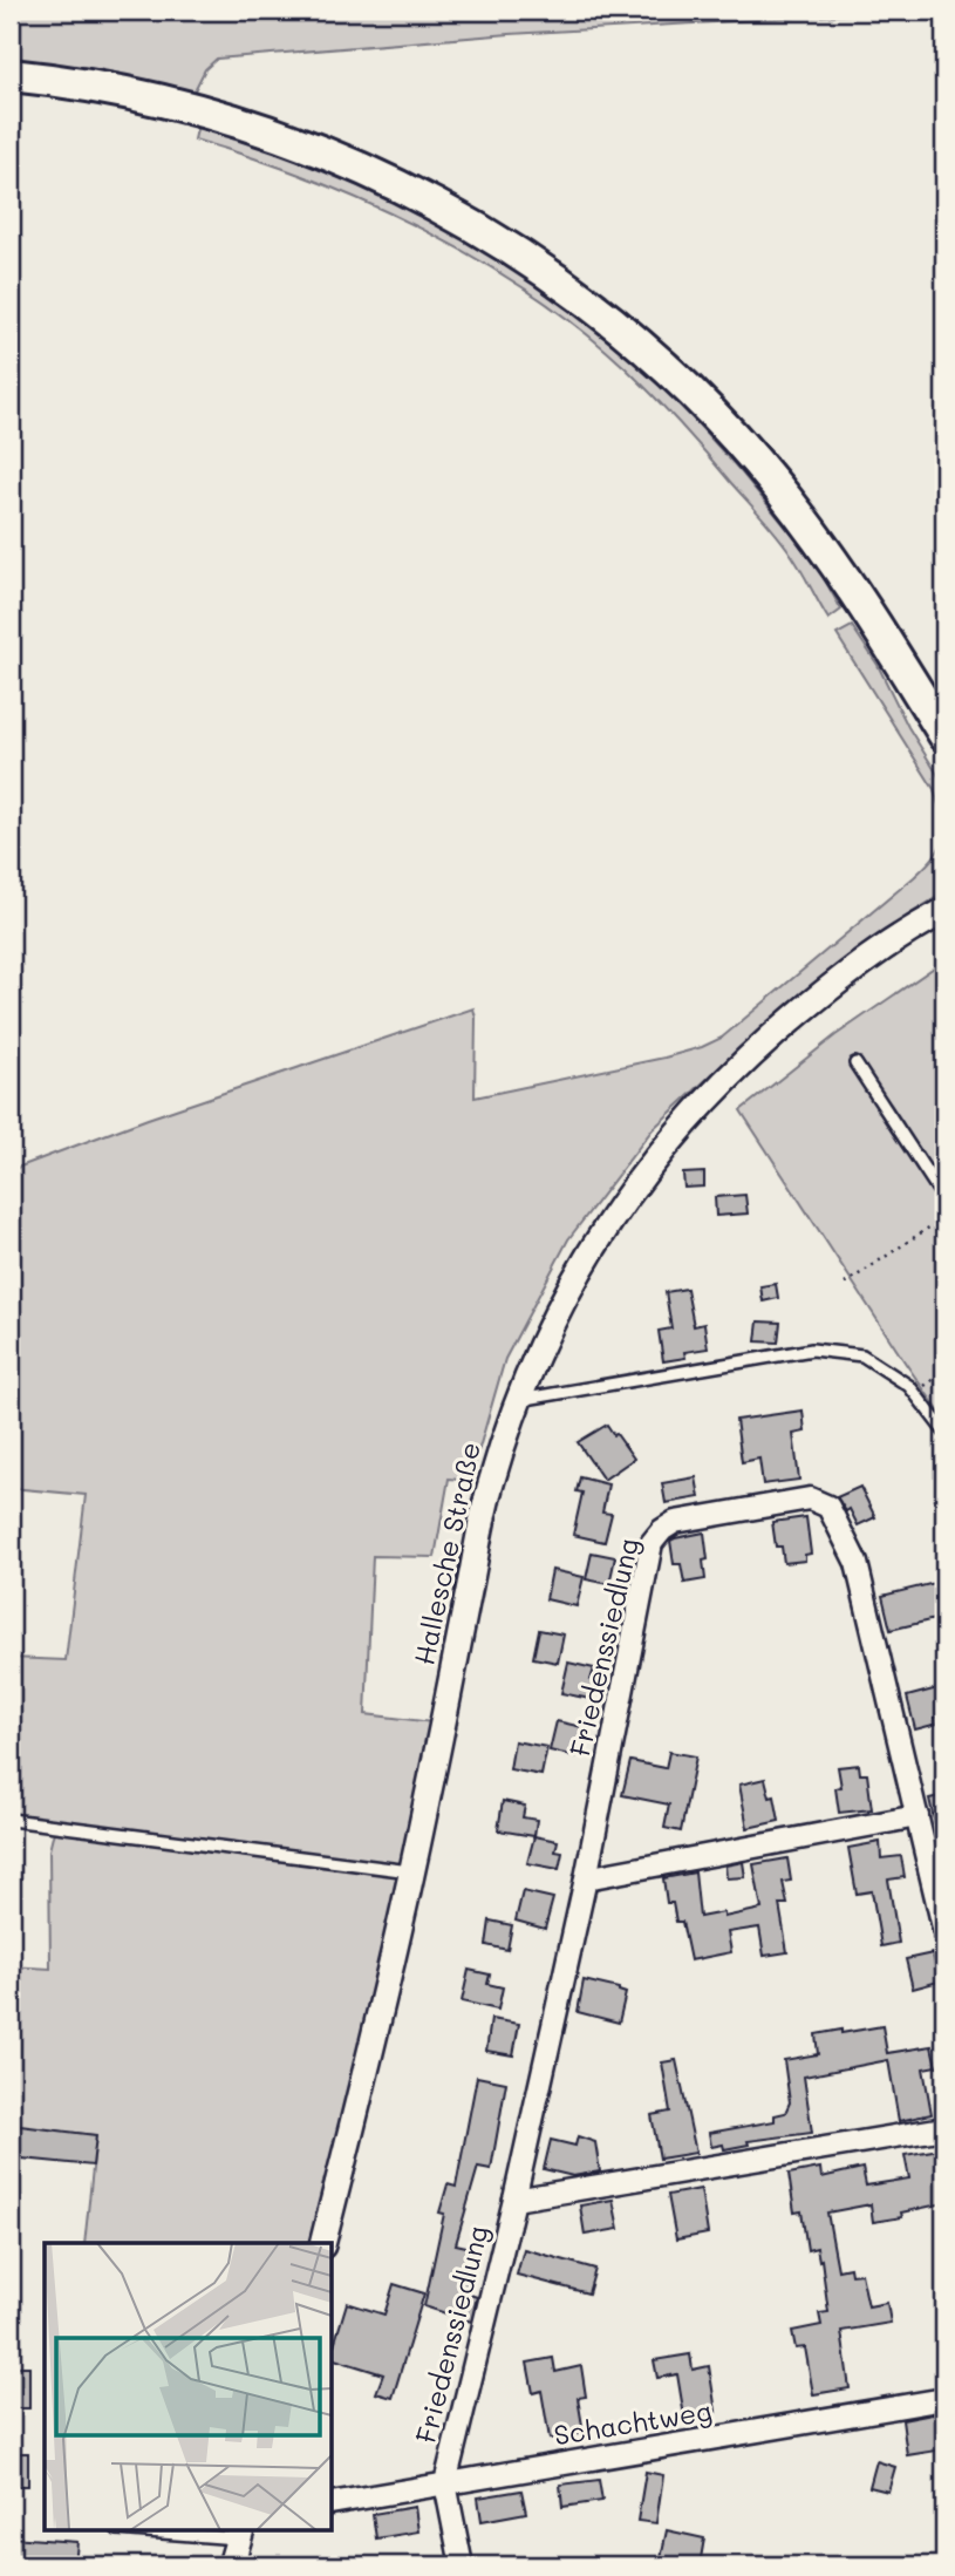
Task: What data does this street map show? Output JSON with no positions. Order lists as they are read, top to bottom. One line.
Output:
{"streets":{"street":["Hallesche Straße","Friedenssiedlung","Schachtweg"]},"crossings":[["Friedenssiedlung","Schachtweg"]]}
